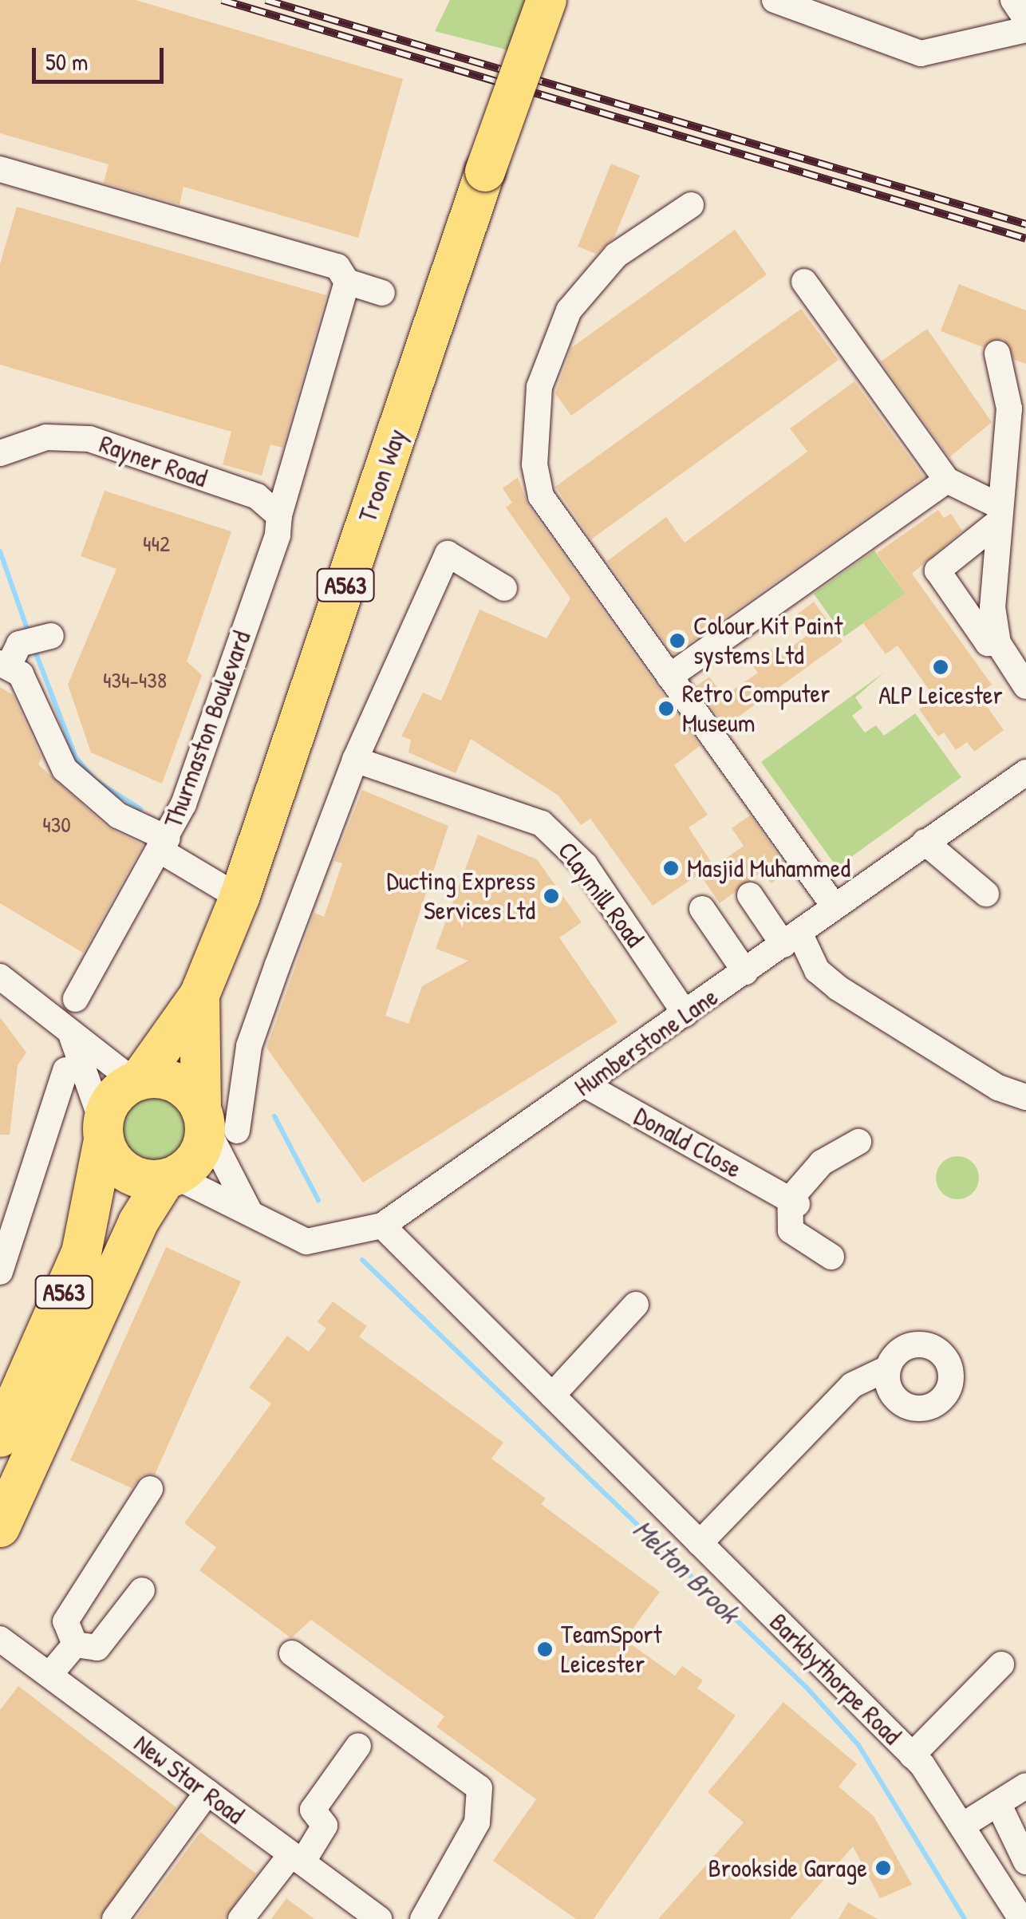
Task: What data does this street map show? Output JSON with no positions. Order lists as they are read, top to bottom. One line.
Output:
{"streets":{"highway":["Troon Way","A563"],"street":["Rayner Road","Thurmaston Boulevard","Claymill Road","Humberstone Lane","Donald Close","Barkbythorpe Road","New Star Road"]},"crossings":[["Rayner Road","Thurmaston Boulevard"],["Troon Way","A563"],["Troon Way","Humberstone Lane"],["A563","Humberstone Lane"],["Claymill Road","Humberstone Lane"],["Humberstone Lane","Donald Close"],["Humberstone Lane","Barkbythorpe Road"]],"water":["Melton Brook"],"places":["Colour Kit Paint systems Ltd","ALP Leicester","Retro Computer Museum","Masjid Muhammed","Ducting Express Services Ltd","TeamSport Leicester","Brookside Garage"],"house_numbers":["442","434-438","430"],"scale_bar":"50 m"}
